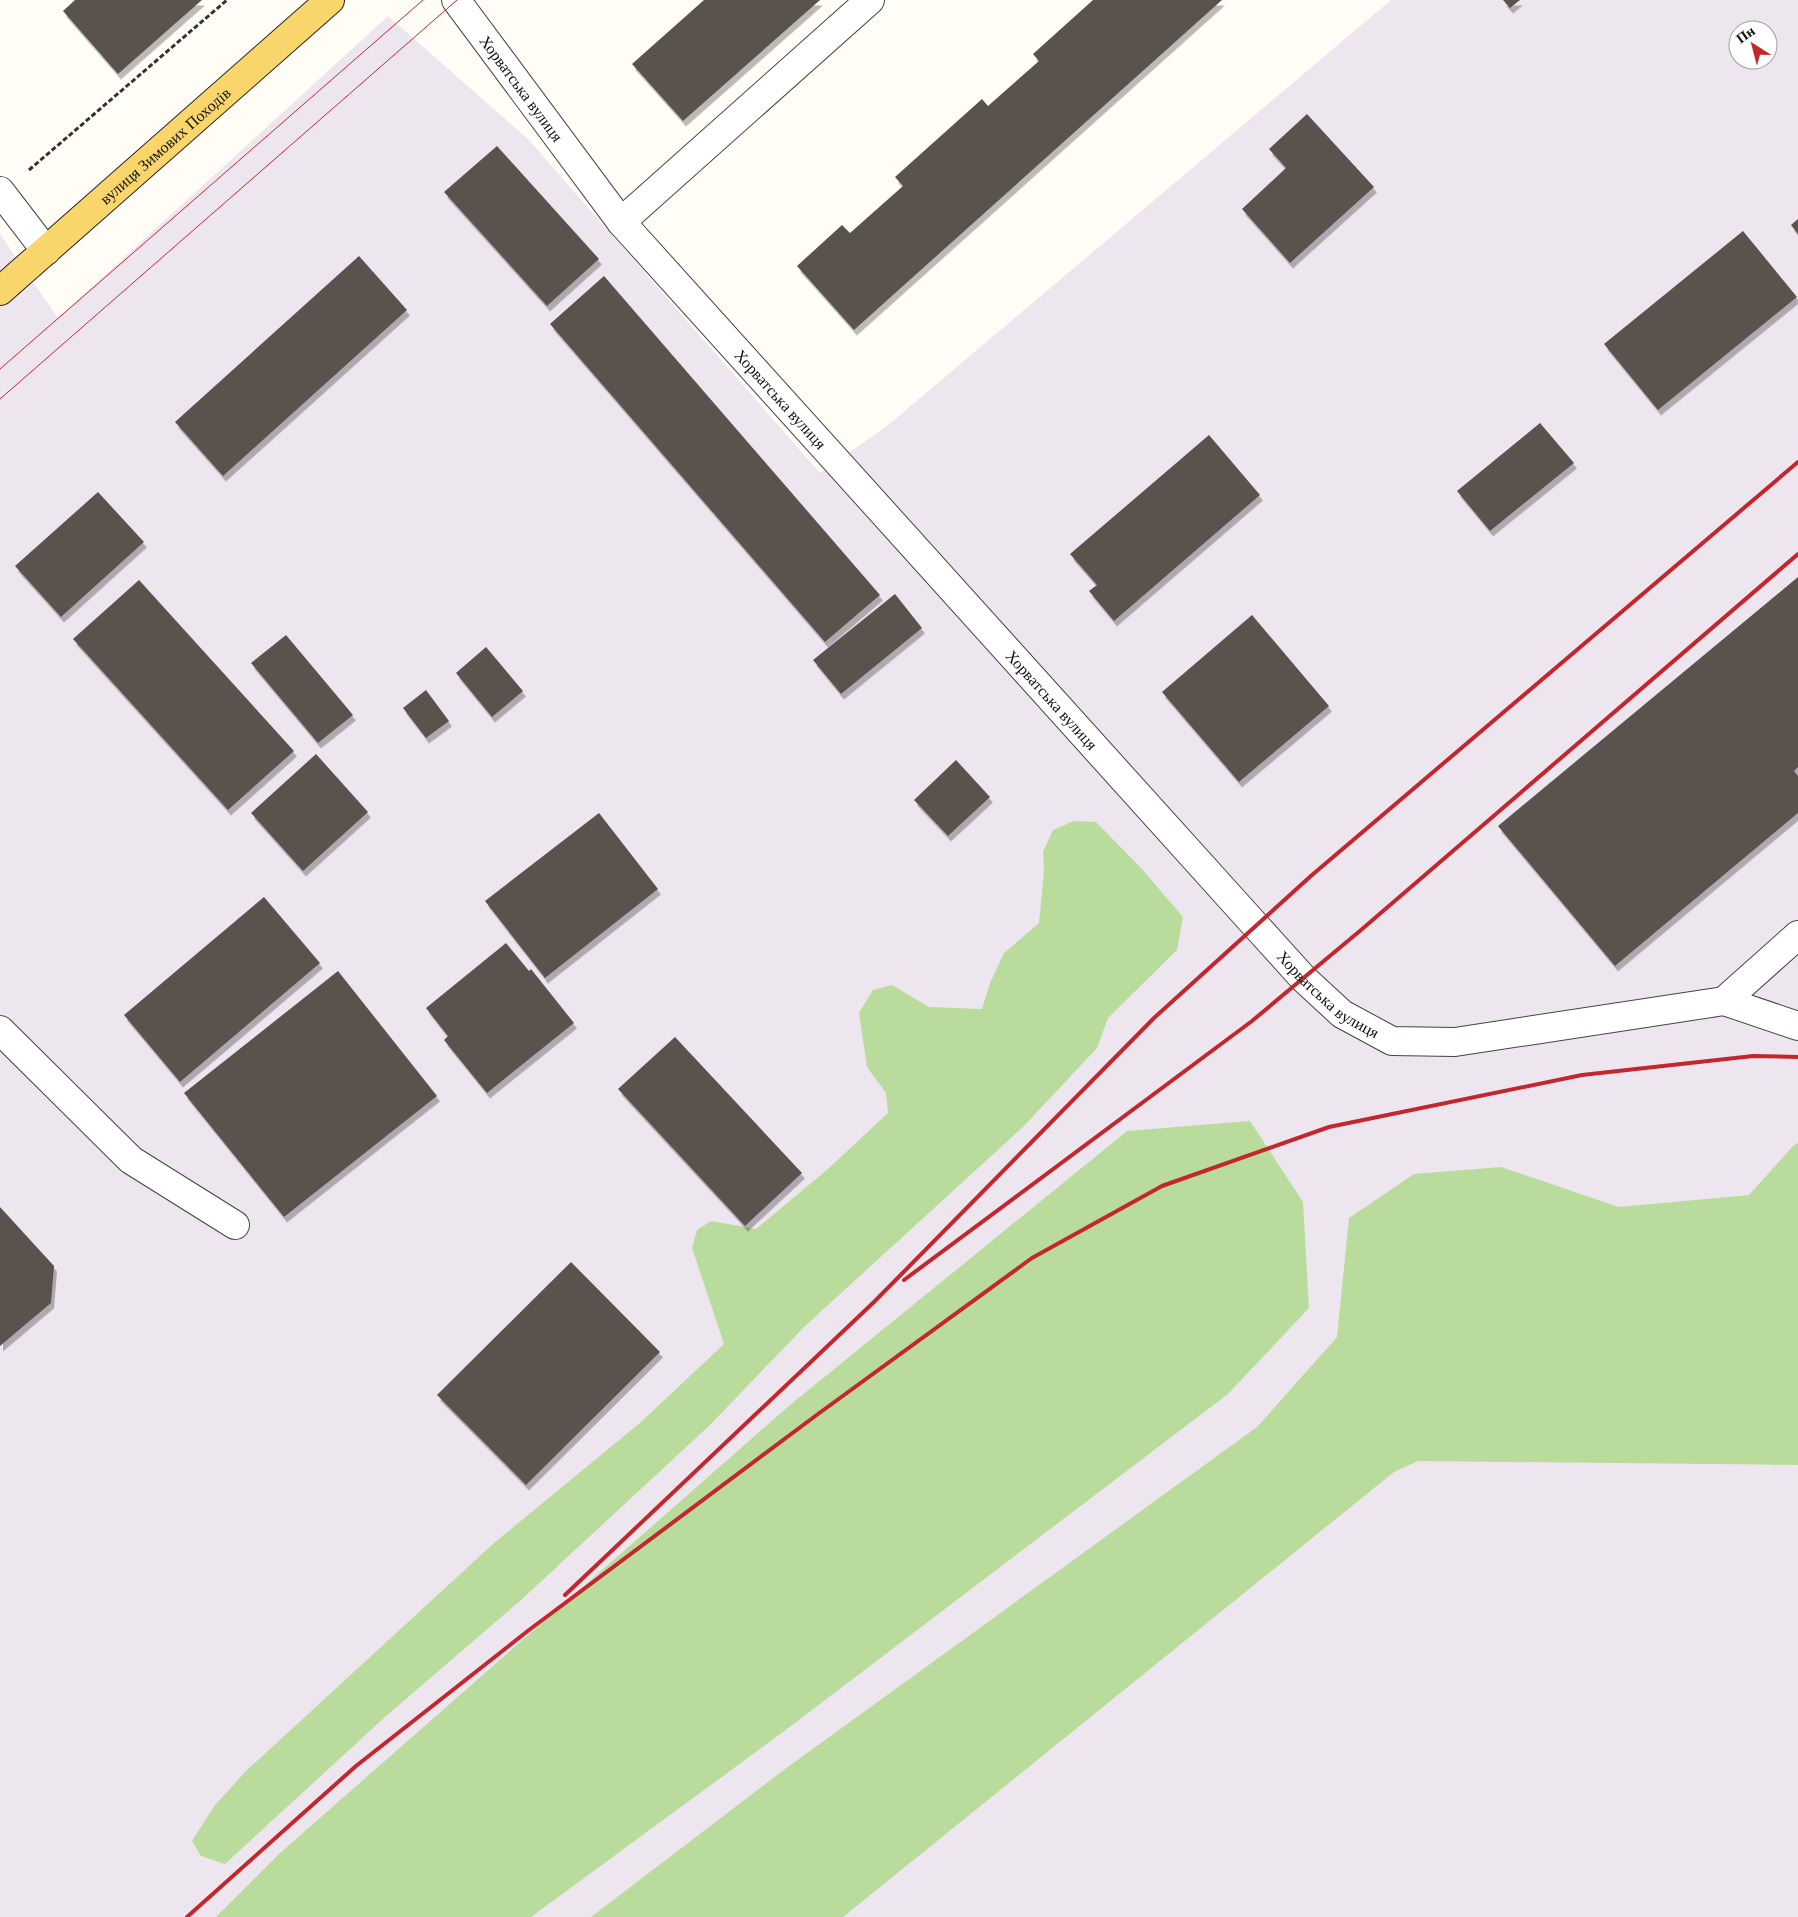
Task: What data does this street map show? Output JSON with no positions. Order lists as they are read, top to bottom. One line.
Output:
{"streets":{"main road":["вулиця Зимових Походів"],"street":["Хорватська вулиця"]},"north":"top left"}
